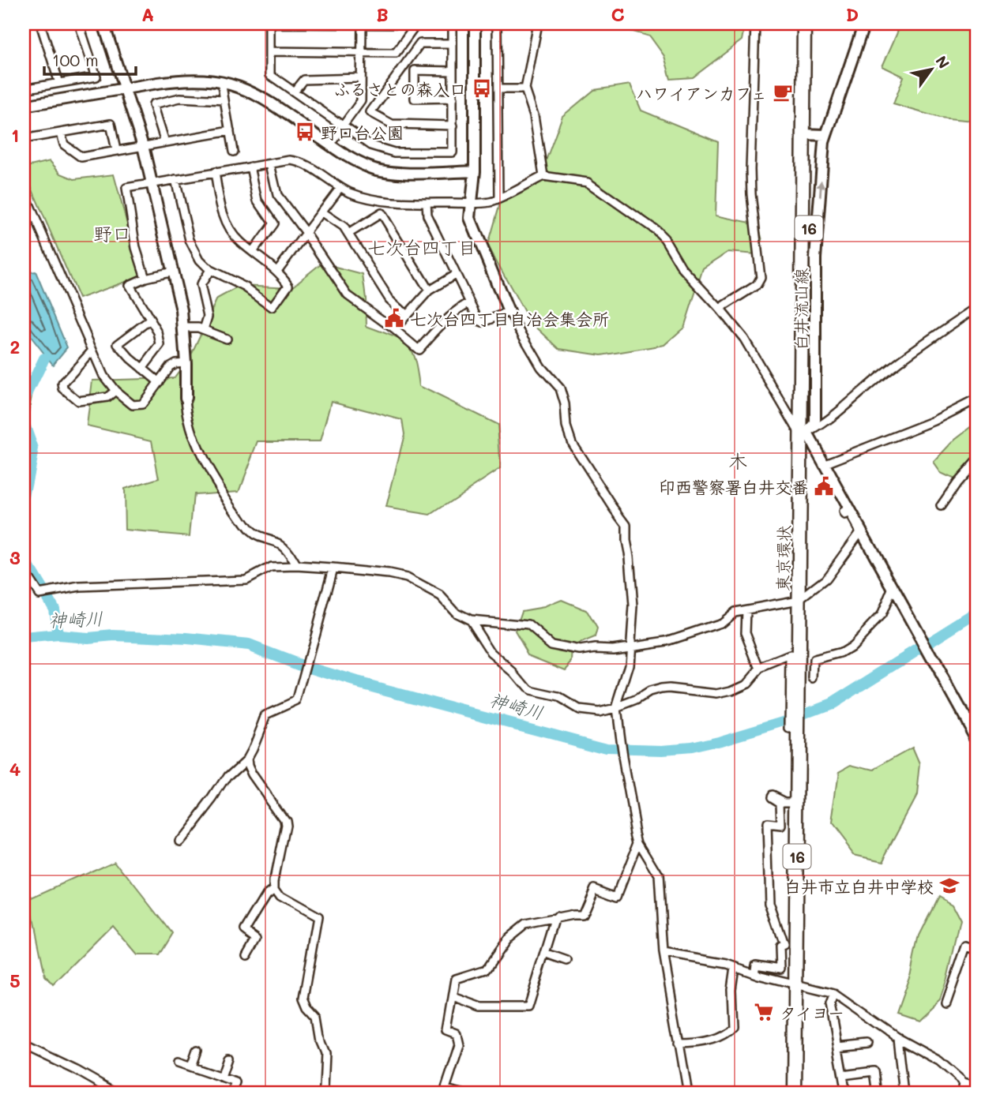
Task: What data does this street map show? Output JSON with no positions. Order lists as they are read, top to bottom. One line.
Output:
{"streets":{"highway":["16","東京環状"],"street":["白井流山線"]},"crossings":[["白井流山線","東京環状"]],"districts":["野口","七次台四丁目","木"],"water":["神崎川"],"places":{"bus stop":["ふるさとの森入口","野口台公園"],"cafe":["ハワイアンカフェ"],"public building":["七次台四丁目自治会集会所","印西警察署白井交番"],"school or university":["白井市立白井中学校"],"supermarket":["タイヨー"]},"scale_bar":"100 m","north":"top right","grid":{"columns":["A","B","C","D"],"rows":["1","2","3","4","5"]}}
